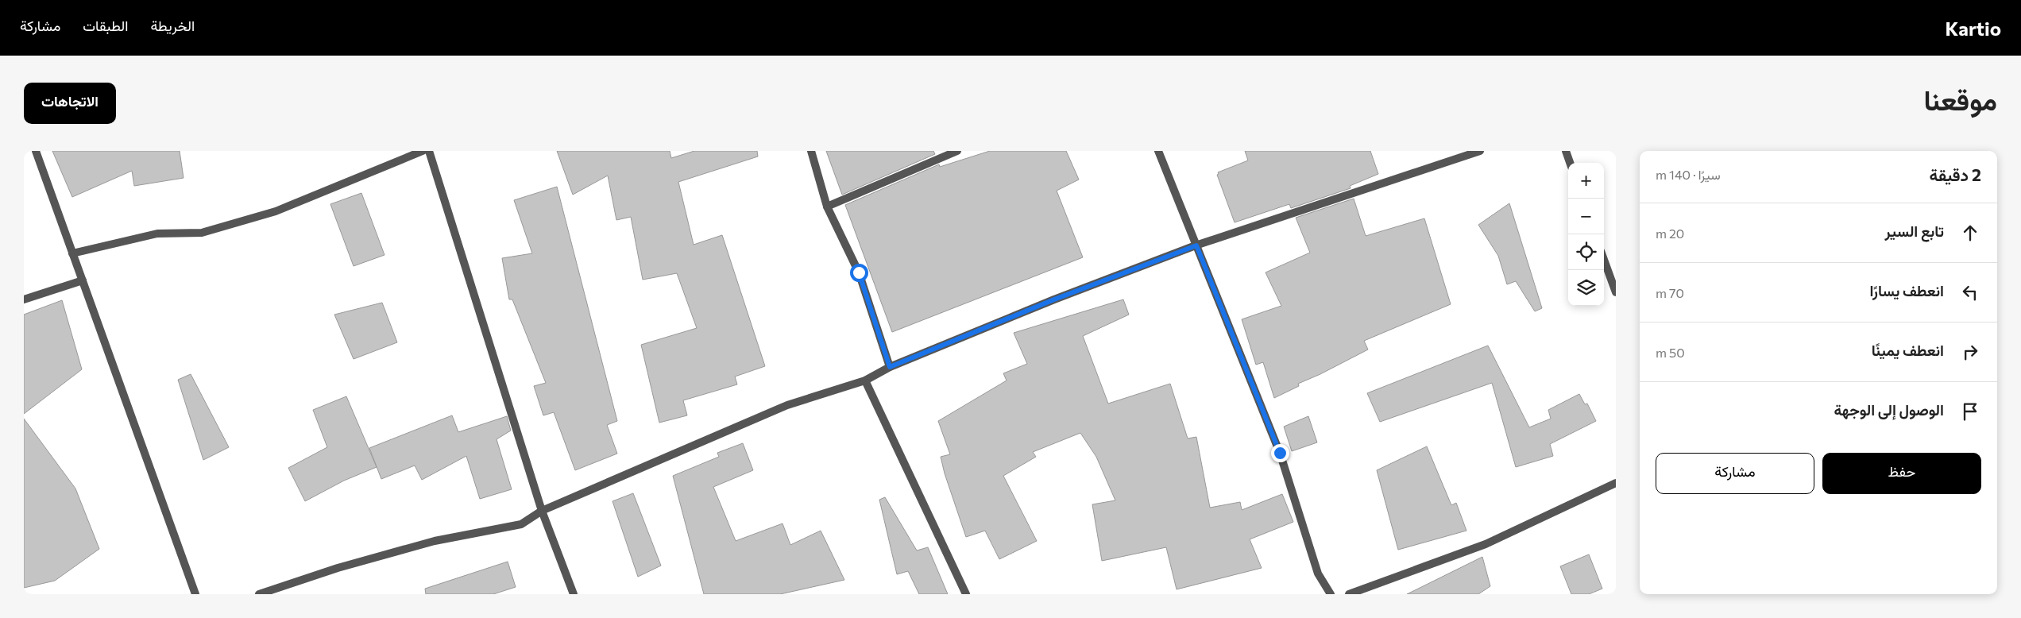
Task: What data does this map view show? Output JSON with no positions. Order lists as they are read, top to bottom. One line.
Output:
{"page":{"header":"Kartio","nav":["الخريطة","الطبقات","مشاركة"],"title":"موقعنا","buttons":["الاتجاهات",["حفظ","مشاركة"]],"heading":["2 دقيقة","سيرًا · 140 m"],"map_buttons":["+","−"],"list":[["تابع السير","20 m"],["انعطف يسارًا","70 m"],["انعطف يمينًا","50 m"],"الوصول إلى الوجهة"]}}
